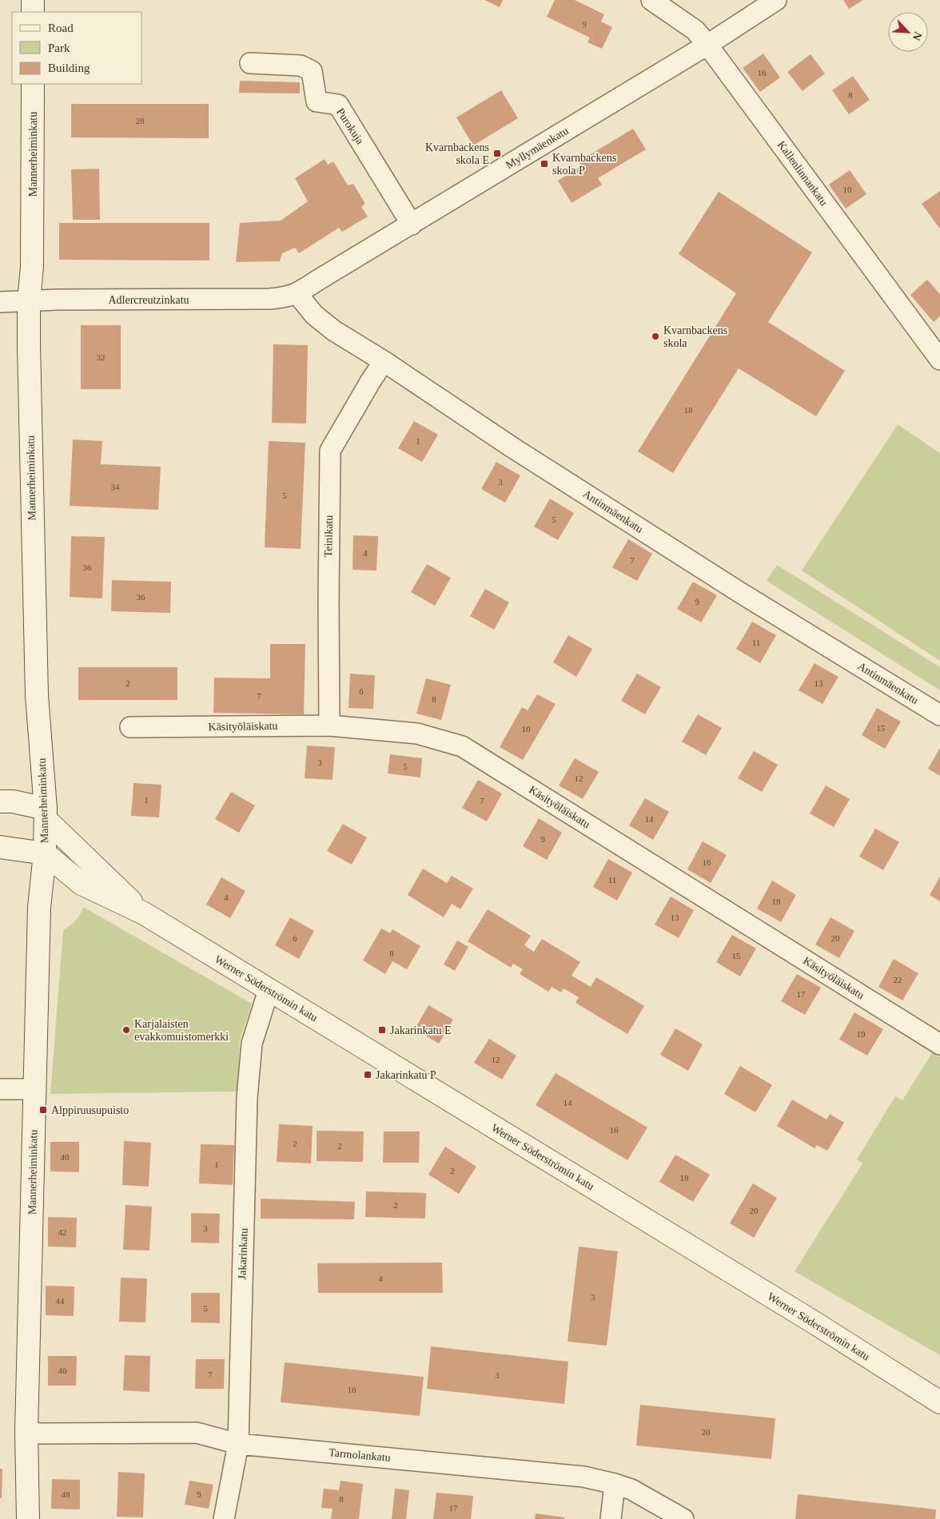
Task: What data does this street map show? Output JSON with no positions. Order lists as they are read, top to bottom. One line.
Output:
{"streets":{"main road":["Mannerheiminkatu","Werner Söderströmin katu"],"street":["Purokuja","Myllymäenkatu","Kallenlinnankatu","Adlercreutzinkatu","Antinmäenkatu","Teinikatu","Käsityöläiskatu","Jakarinkatu","Tarmolankatu"]},"crossings":[["Purokuja","Myllymäenkatu"],["Myllymäenkatu","Kallenlinnankatu"],["Myllymäenkatu","Adlercreutzinkatu"],["Myllymäenkatu","Antinmäenkatu"],["Mannerheiminkatu","Adlercreutzinkatu"],["Mannerheiminkatu","Werner Söderströmin katu"],["Mannerheiminkatu","Tarmolankatu"],["Adlercreutzinkatu","Antinmäenkatu"],["Antinmäenkatu","Teinikatu"],["Teinikatu","Käsityöläiskatu"],["Werner Söderströmin katu","Jakarinkatu"],["Jakarinkatu","Tarmolankatu"]],"places":{"transit":["Kvarnbackens skola E","Kvarnbackens skola P","Jakarinkatu E","Jakarinkatu P","Alppiruusupuisto"],"other":["Kvarnbackens skola","Karjalaisten evakkomuistomerkki"]},"house_numbers":["9","16","8","28","10","32","18","1","3","34","5","5","4","7","36","36","9","11","2","13","6","7","8","15","10","3","5","12","1","7","14","9","16","11","4","18","13","6","20","8","15","22","17","19","12","14","16","2","2","40","1","2","18","2","20","3","42","4","3","44","5","46","7","3","16","20","48","9","8","17"],"legend":["Road","Park","Building"],"north":"bottom right"}
